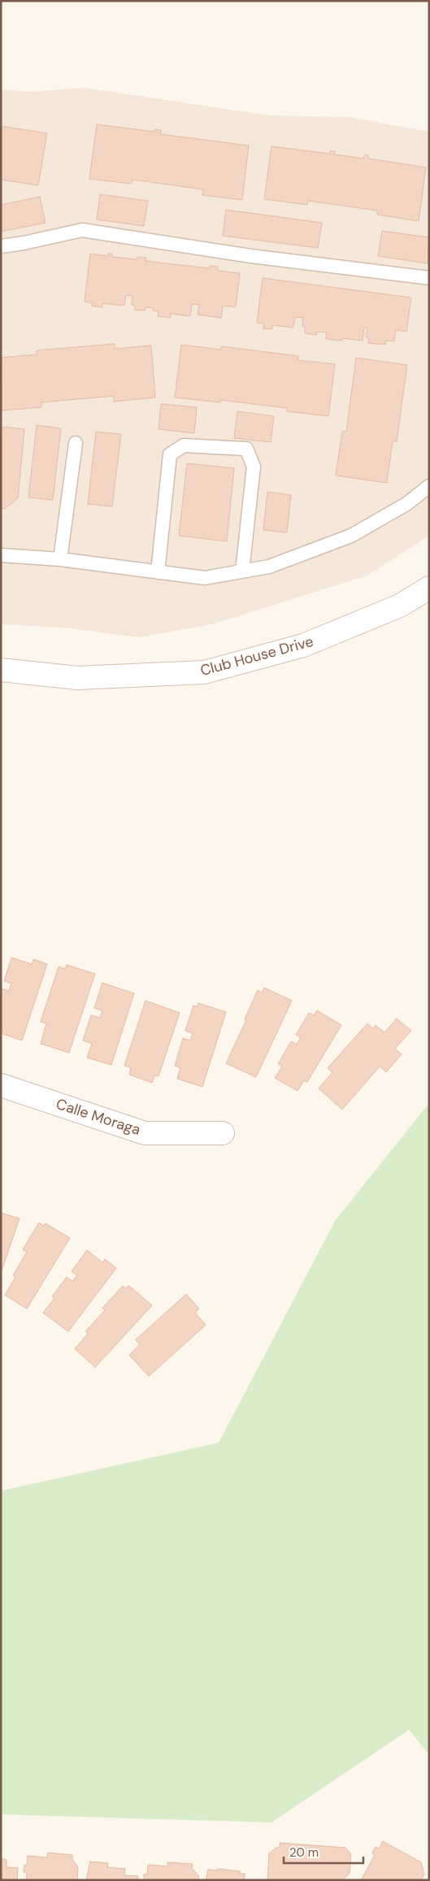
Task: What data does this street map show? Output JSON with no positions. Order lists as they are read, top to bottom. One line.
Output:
{"streets":{"street":["Club House Drive","Calle Moraga"]},"scale_bar":"20 m"}
